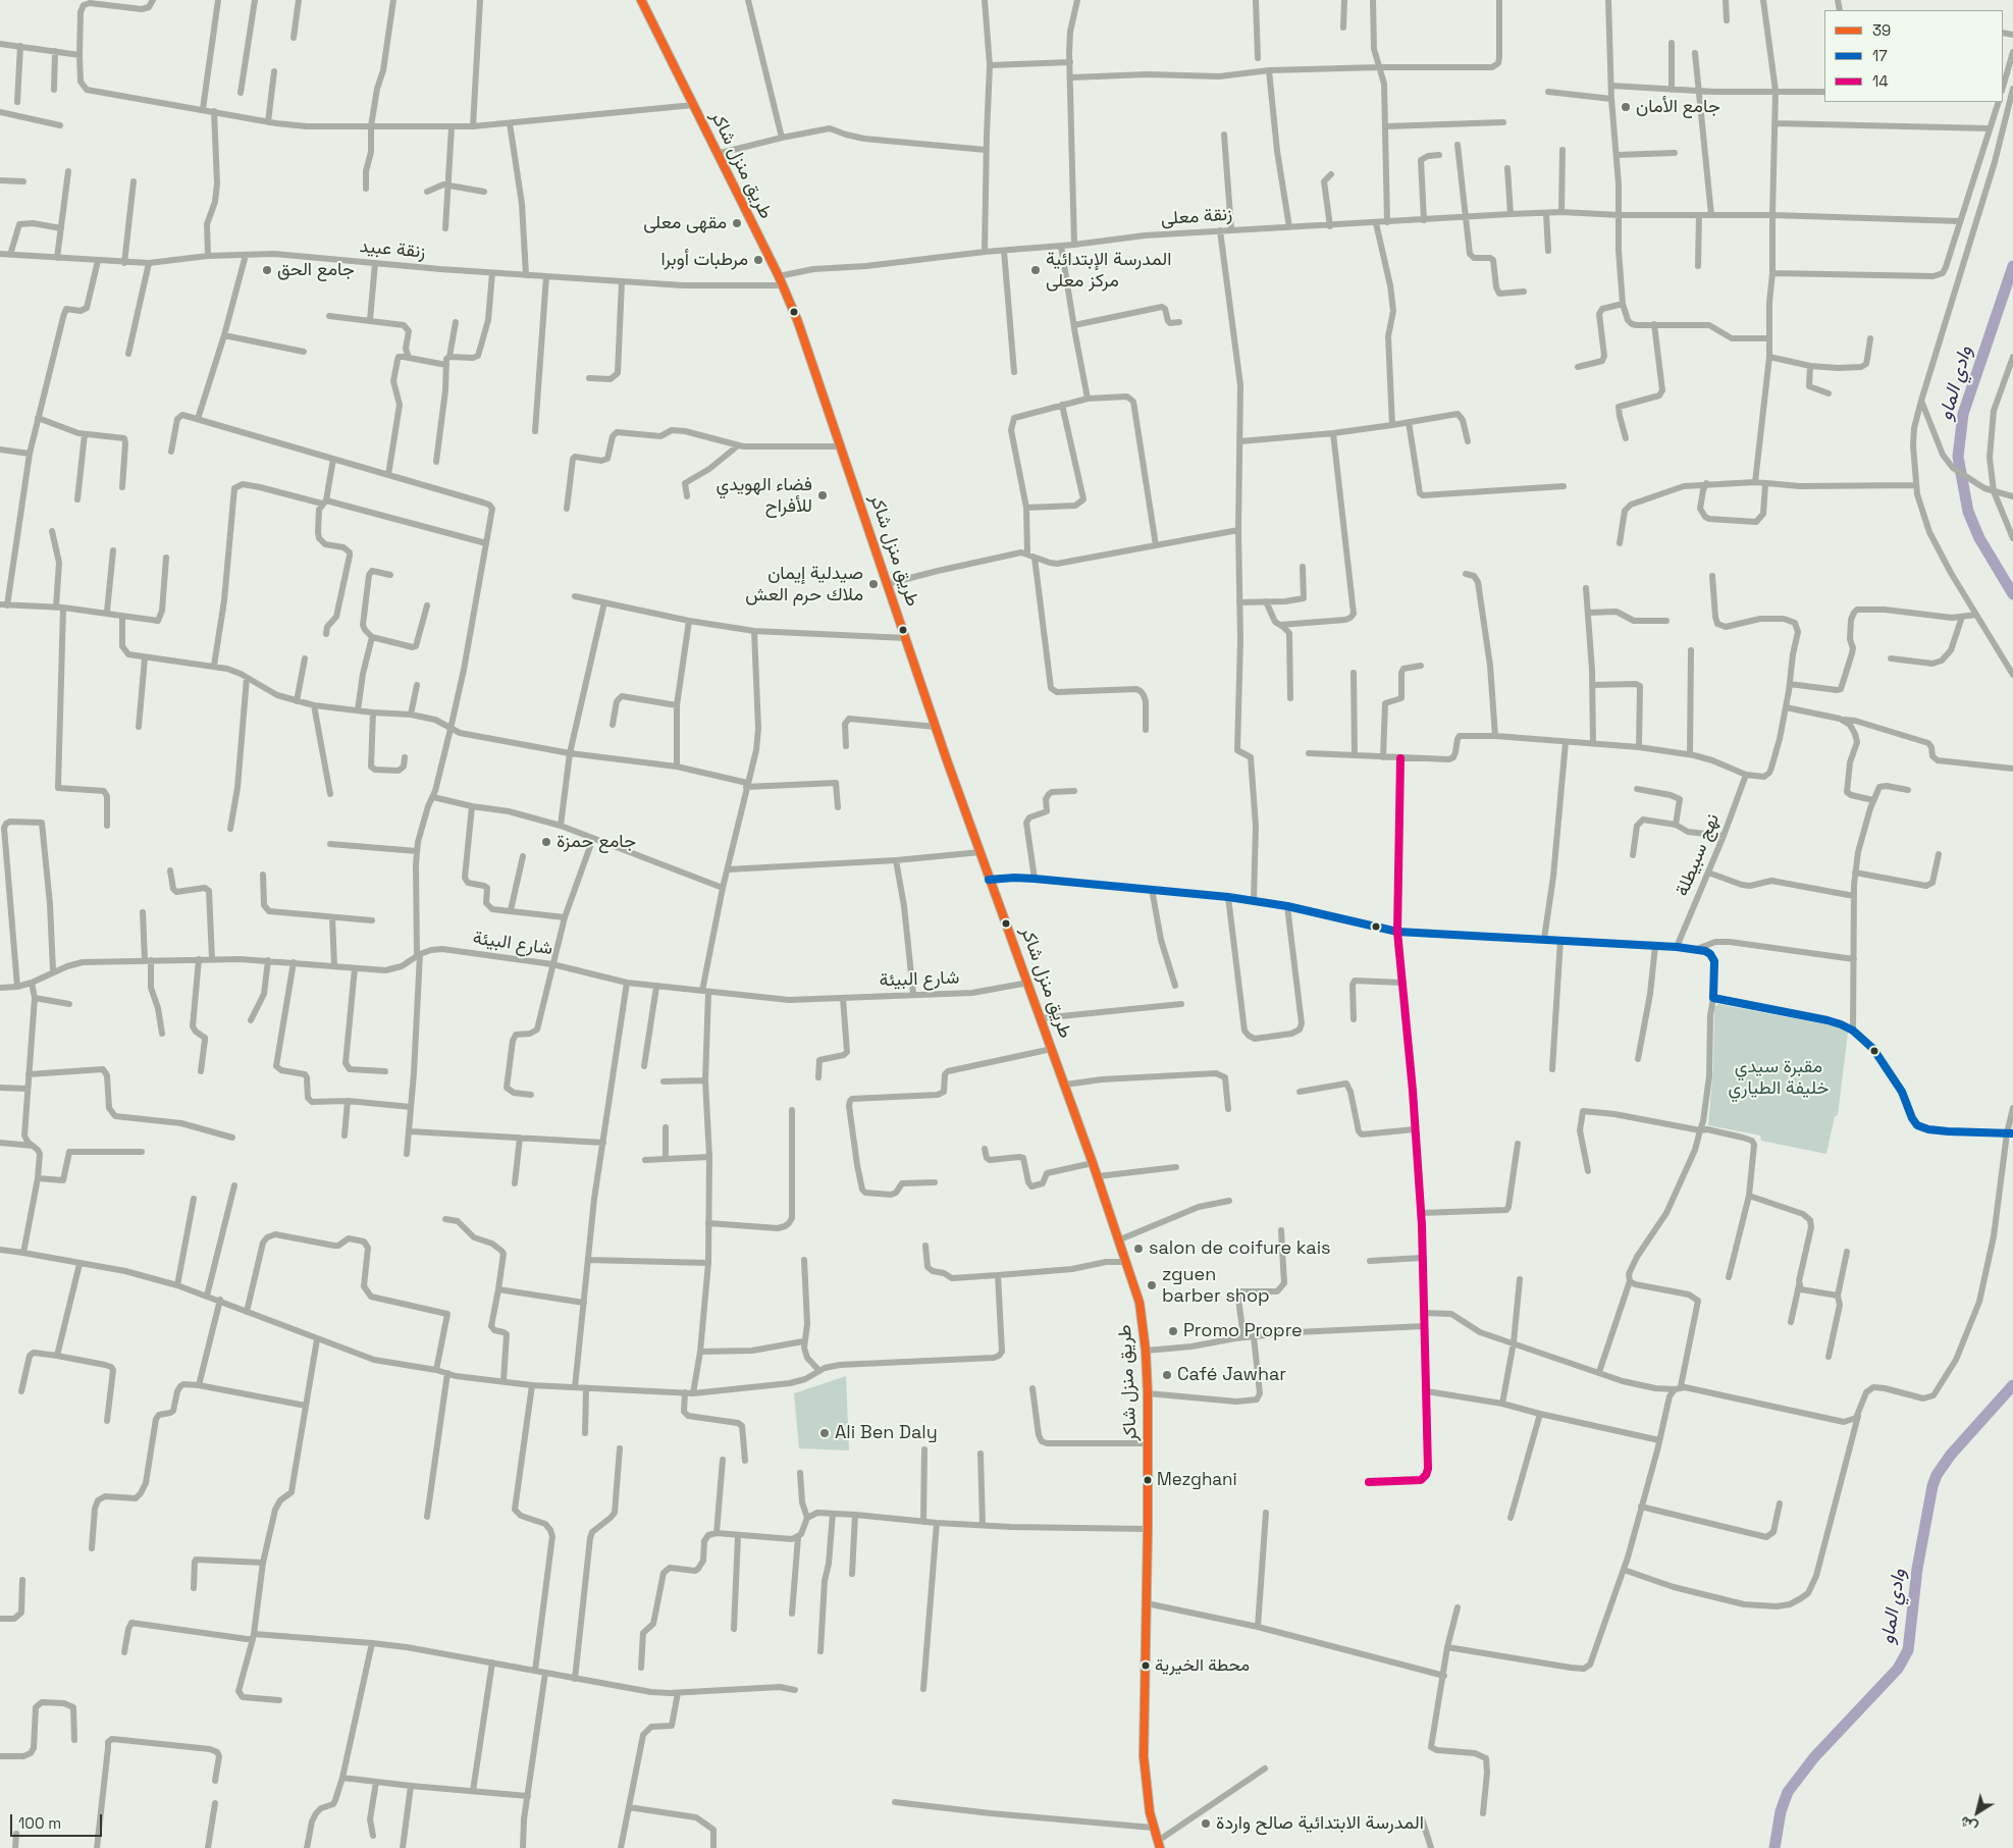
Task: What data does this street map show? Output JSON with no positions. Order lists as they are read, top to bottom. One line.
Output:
{"streets":{"main road":["طريق منزل شاكر"],"street":["زنقة معلى","زنقة عبيد","نهج سبيطلة","شارع البيئة"]},"crossings":[["طريق منزل شاكر","زنقة معلى"],["طريق منزل شاكر","زنقة عبيد"],["طريق منزل شاكر","شارع البيئة"],["زنقة معلى","زنقة عبيد"]],"water":["وادي الماو"],"parks":["مقبرة سيدي خليفة الطياري"],"places":["جامع الأمان","مقهى معلى","مرطبات أوبرا","جامع الحق","المدرسة الإبتدائية مركز معلى","فضاء الهويدي للأفراح","صيدلية إيمان ملاك حرم العش","جامع حمزة","salon de coifure kais","zguen barber shop","Promo Propre","Café Jawhar","Ali Ben Daly","Mezghani","محطة الخيرية","المدرسة الابتدائية صالح واردة"],"lines":["transit line 39","transit line 14","transit line 17"],"legend":["39","17","14"],"scale_bar":"100 m","north":"bottom left"}
